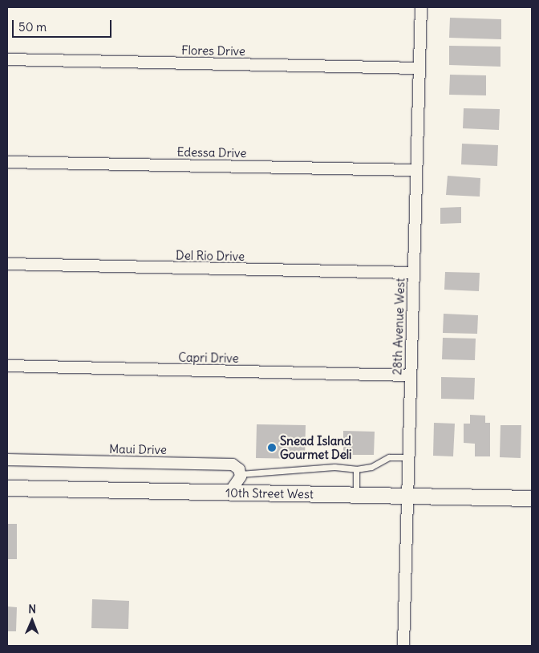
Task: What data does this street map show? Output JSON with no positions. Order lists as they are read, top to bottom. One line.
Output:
{"streets":{"street":["Flores Drive","Edessa Drive","Del Rio Drive","28th Avenue West","Capri Drive","Maui Drive","10th Street West"]},"crossings":[["Flores Drive","28th Avenue West"],["Edessa Drive","28th Avenue West"],["Del Rio Drive","28th Avenue West"],["28th Avenue West","Capri Drive"],["28th Avenue West","10th Street West"]],"places":["Snead Island Gourmet Deli"],"scale_bar":"50 m","north":"top"}
